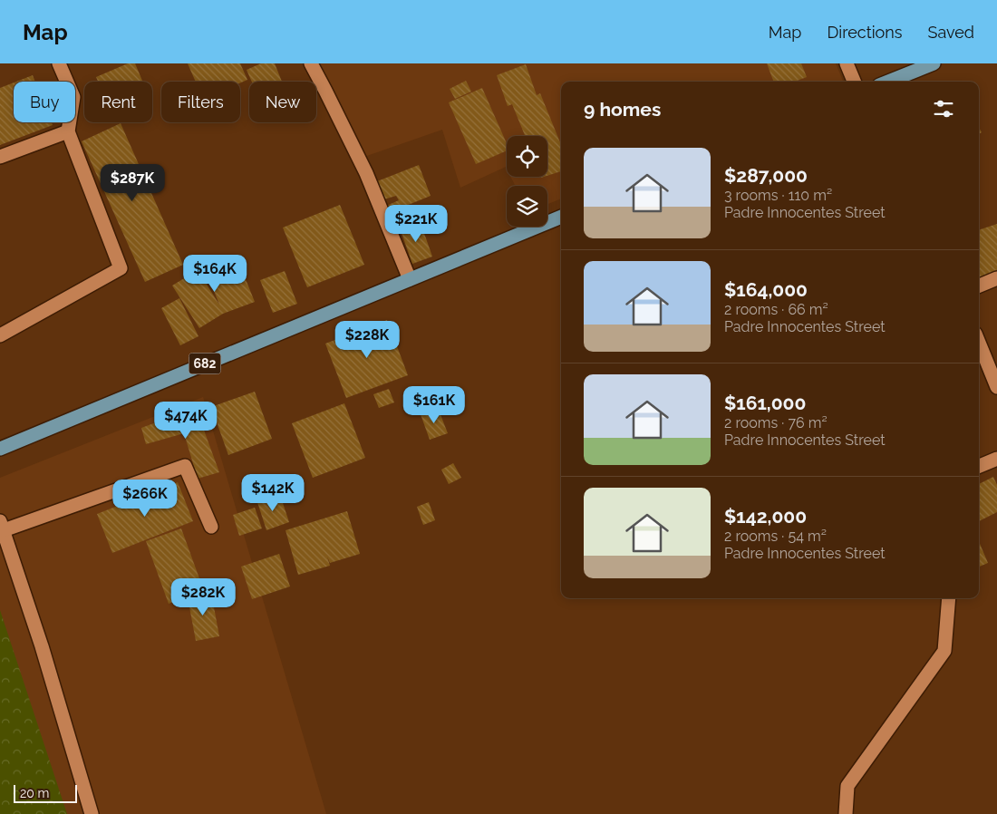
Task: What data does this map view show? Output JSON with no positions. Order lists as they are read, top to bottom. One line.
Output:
{"streets":{"main road":["682"]},"scale_bar":"20 m","page":{"header":"Map","nav":["Map","Directions","Saved"],"chip":["Buy","Rent","Filters","New"],"heading":"9 homes","list":[{"name":"$287,000","note":"3 rooms · 110 m² · Padre Innocentes Street"},{"name":"$164,000","note":"2 rooms · 66 m² · Padre Innocentes Street"},{"name":"$161,000","note":"2 rooms · 76 m² · Padre Innocentes Street"},{"name":"$142,000","note":"2 rooms · 54 m² · Padre Innocentes Street"}],"price":["$287K","$221K","$164K","$228K","$161K","$474K","$142K","$266K","$282K"],"scale":"20 m"}}
